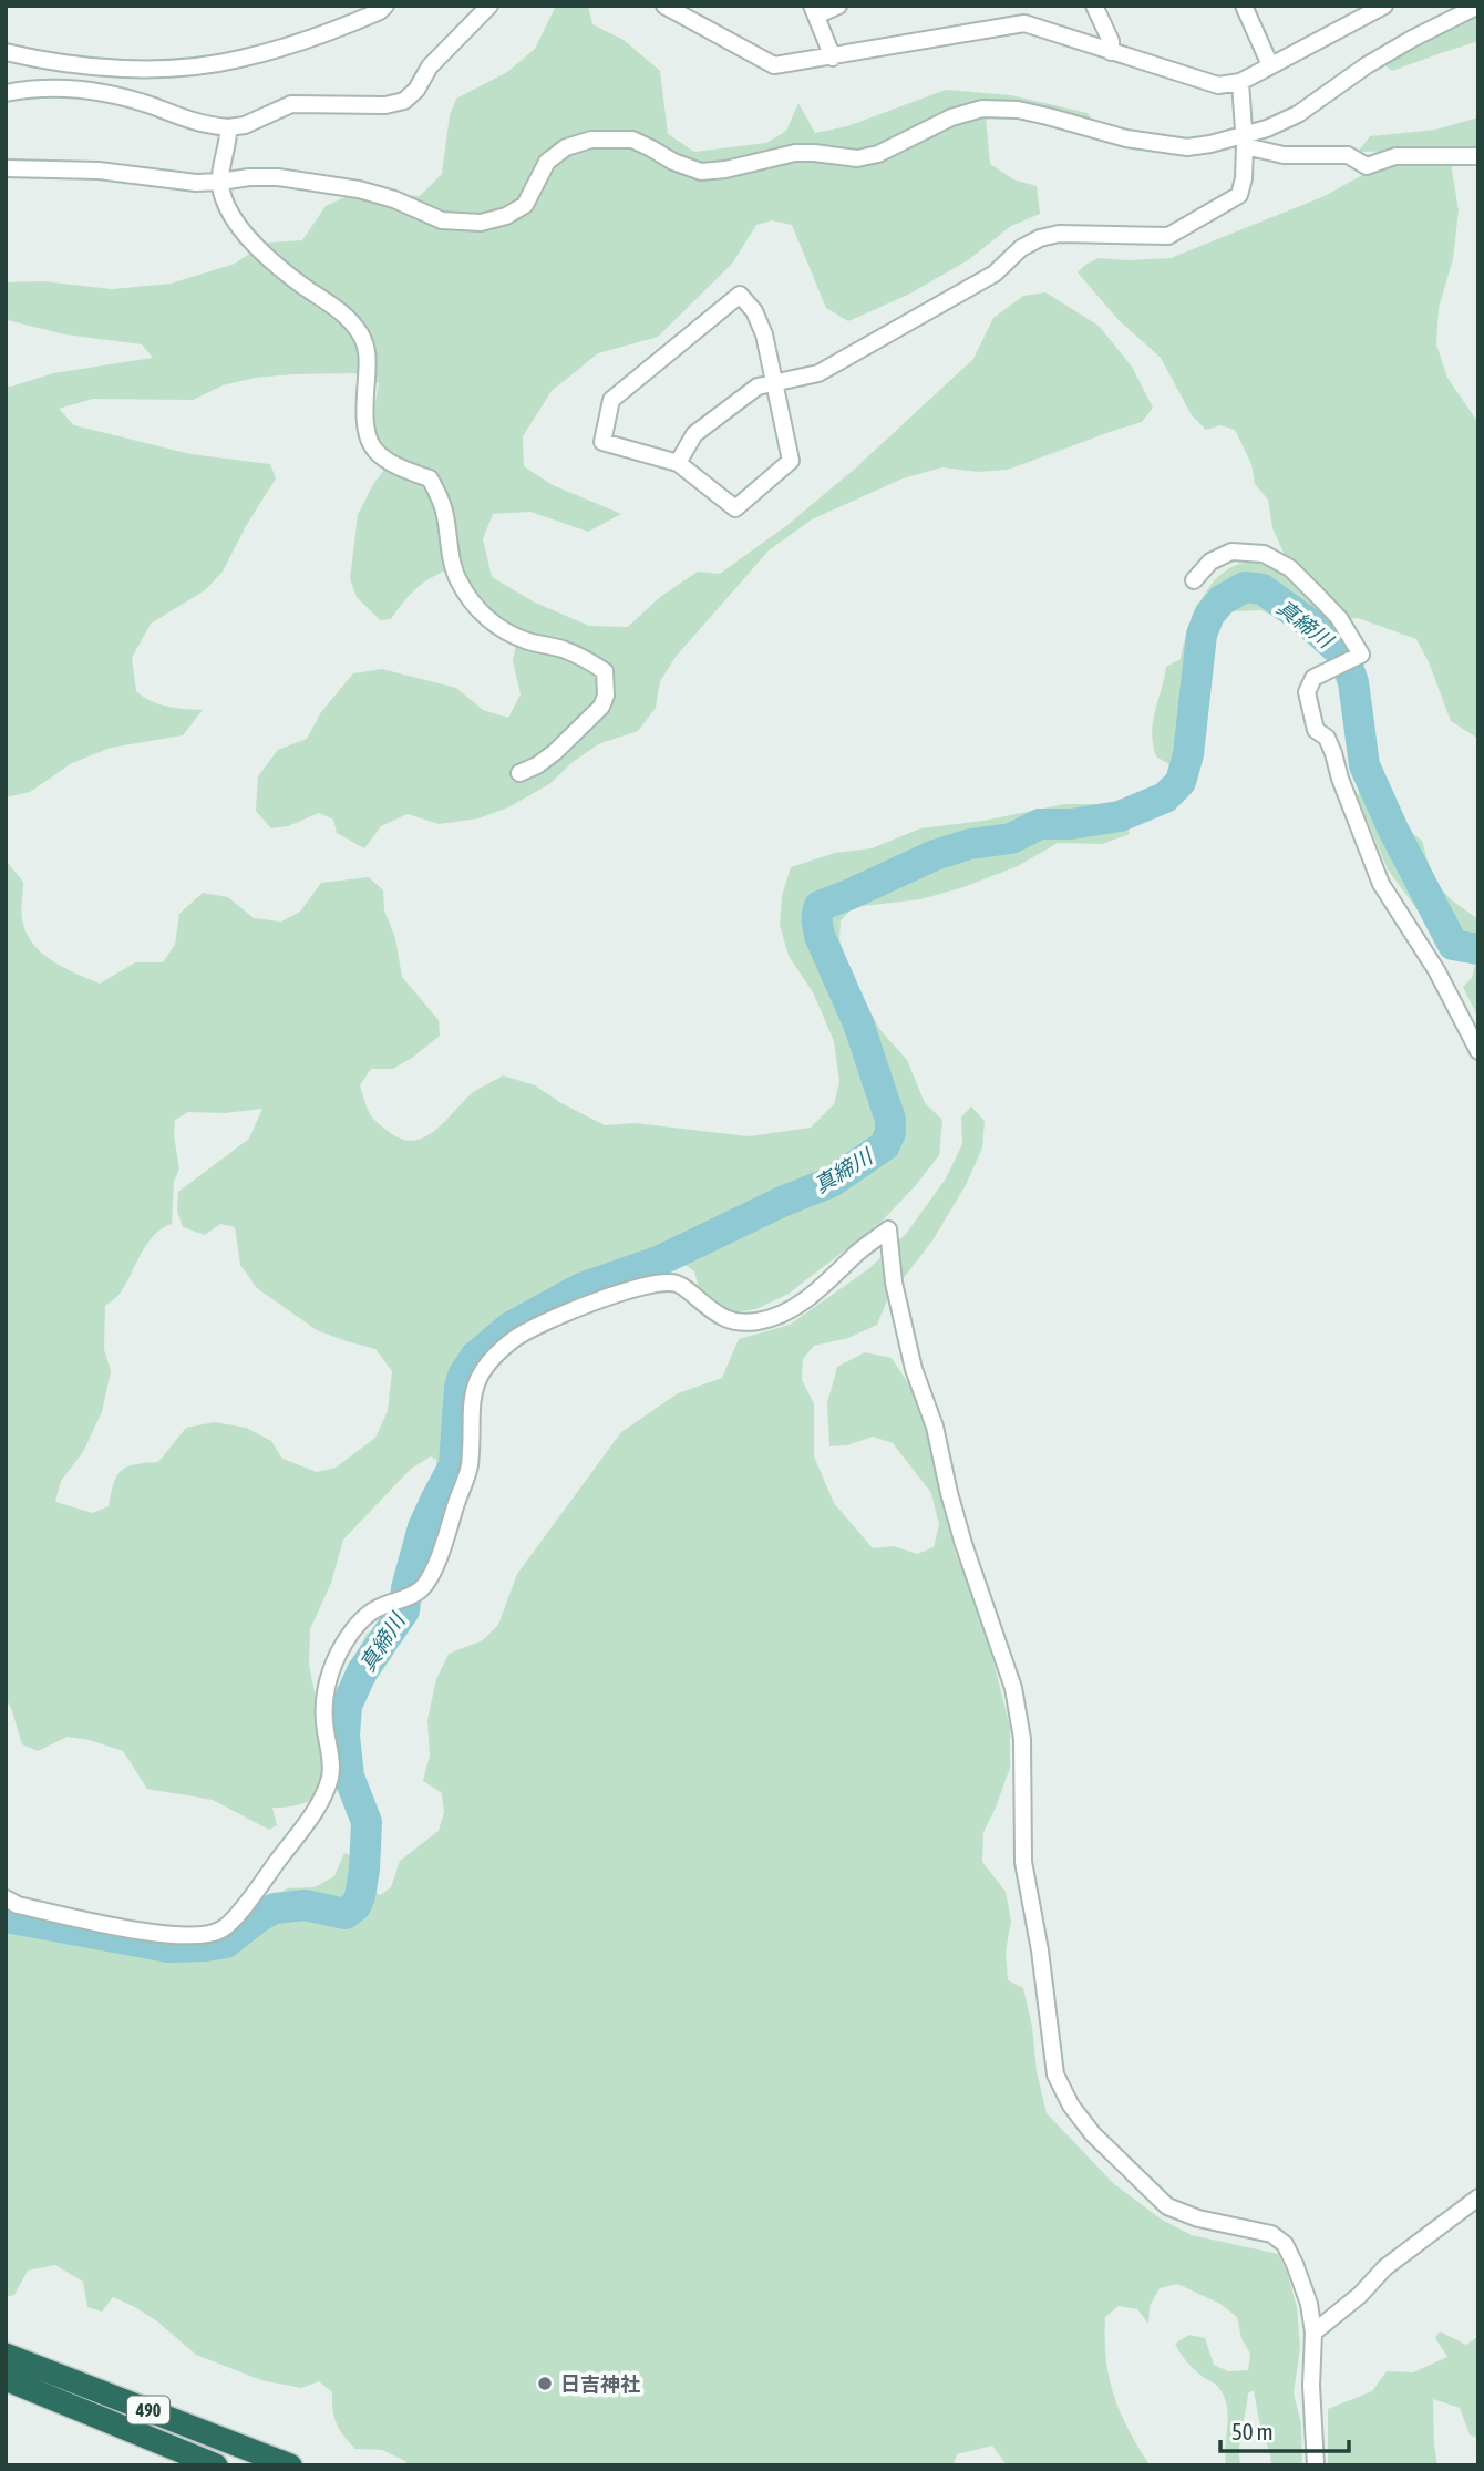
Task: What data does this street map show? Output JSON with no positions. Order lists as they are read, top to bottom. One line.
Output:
{"streets":{"highway":["490"]},"water":["真締川"],"places":["日吉神社"],"scale_bar":"50 m"}
